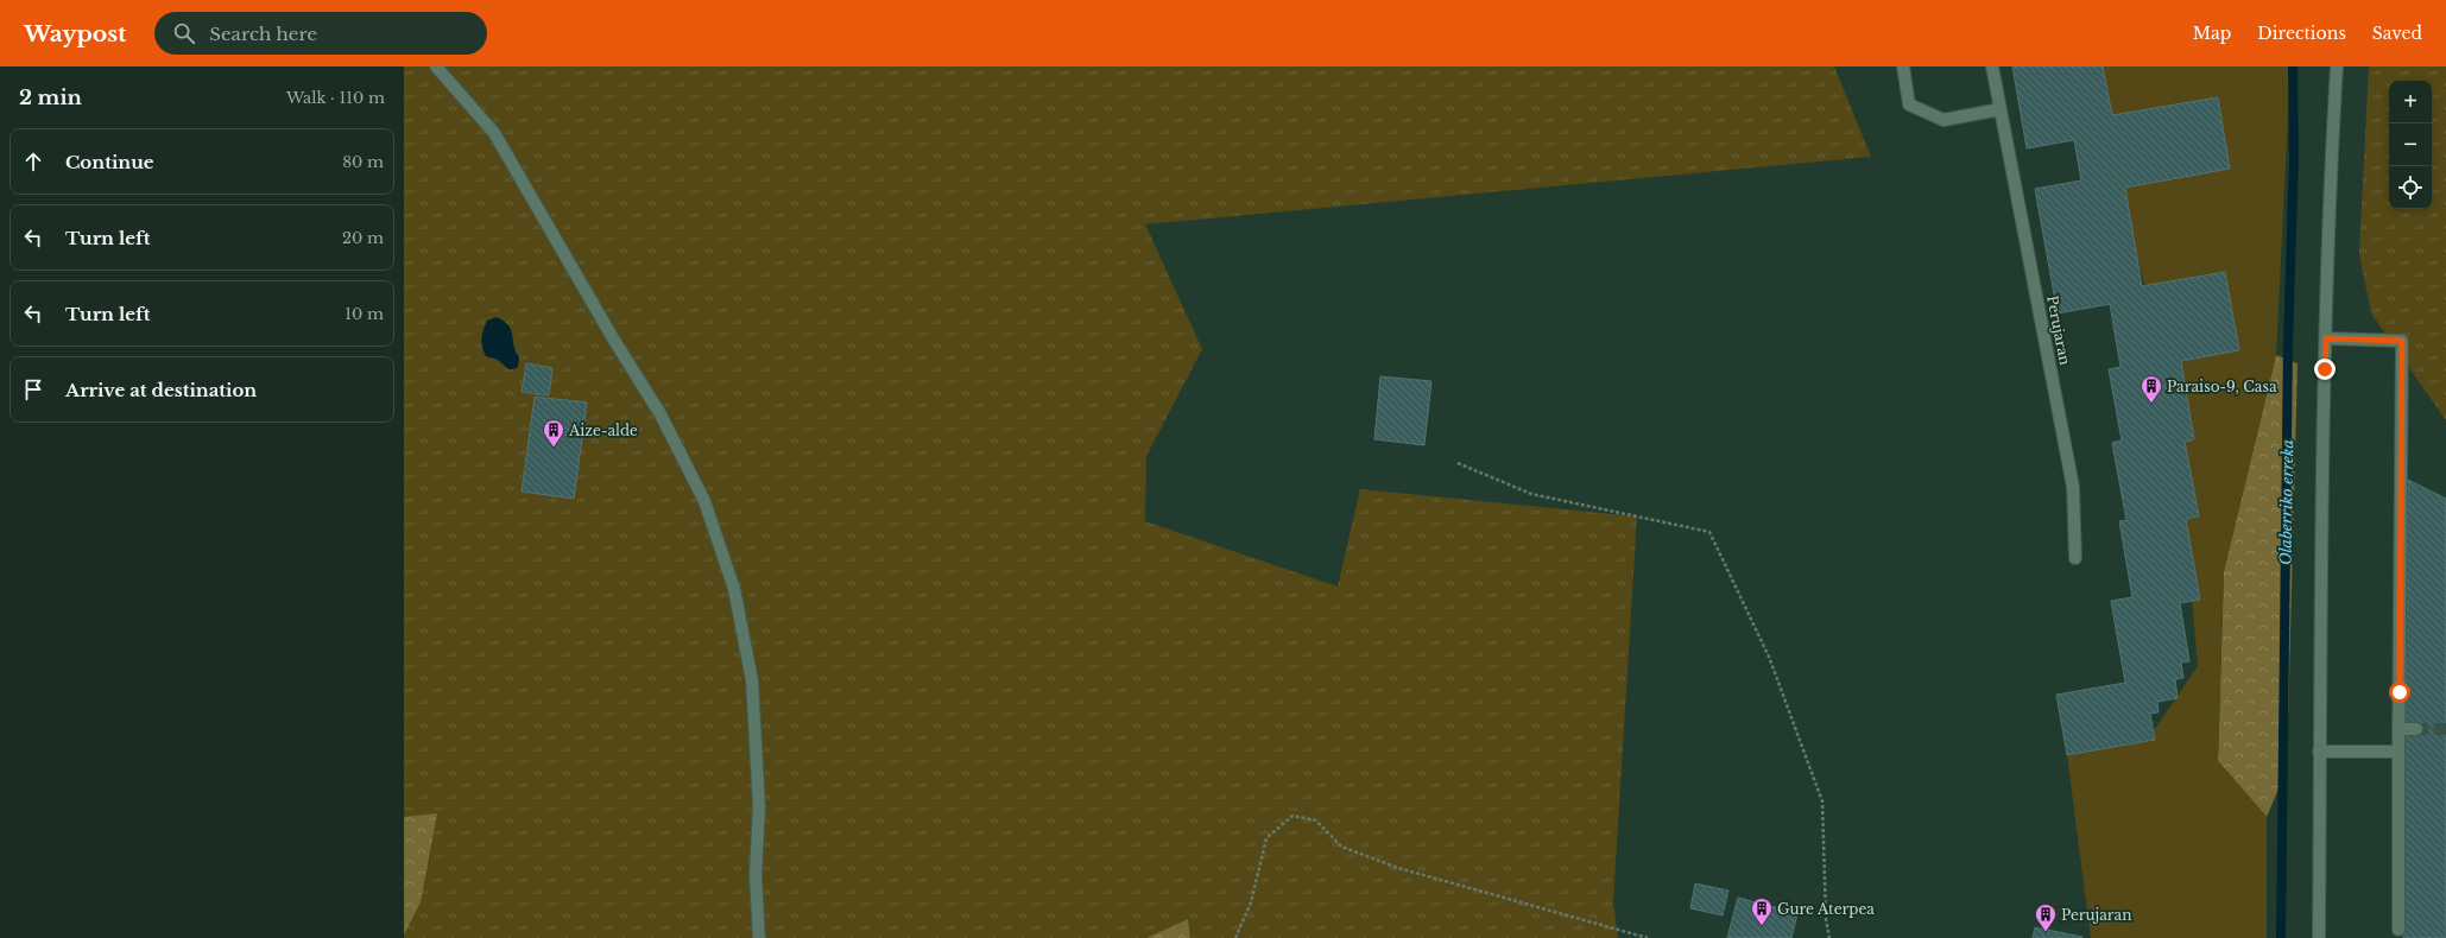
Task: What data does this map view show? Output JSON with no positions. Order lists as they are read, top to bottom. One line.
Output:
{"streets":{"street":["Perujaran"]},"water":["Olaberriko erreka"],"places":{"building":["Paraiso-9, Casa","Aize-alde","Gure Aterpea","Perujaran"]},"page":{"header":"Waypost","search":"Search here","nav":["Map","Directions","Saved"],"heading":["2 min","Walk · 110 m"],"map_buttons":["+","−"],"list":[["Continue","80 m"],["Turn left","20 m"],["Turn left","10 m"],"Arrive at destination"]}}
